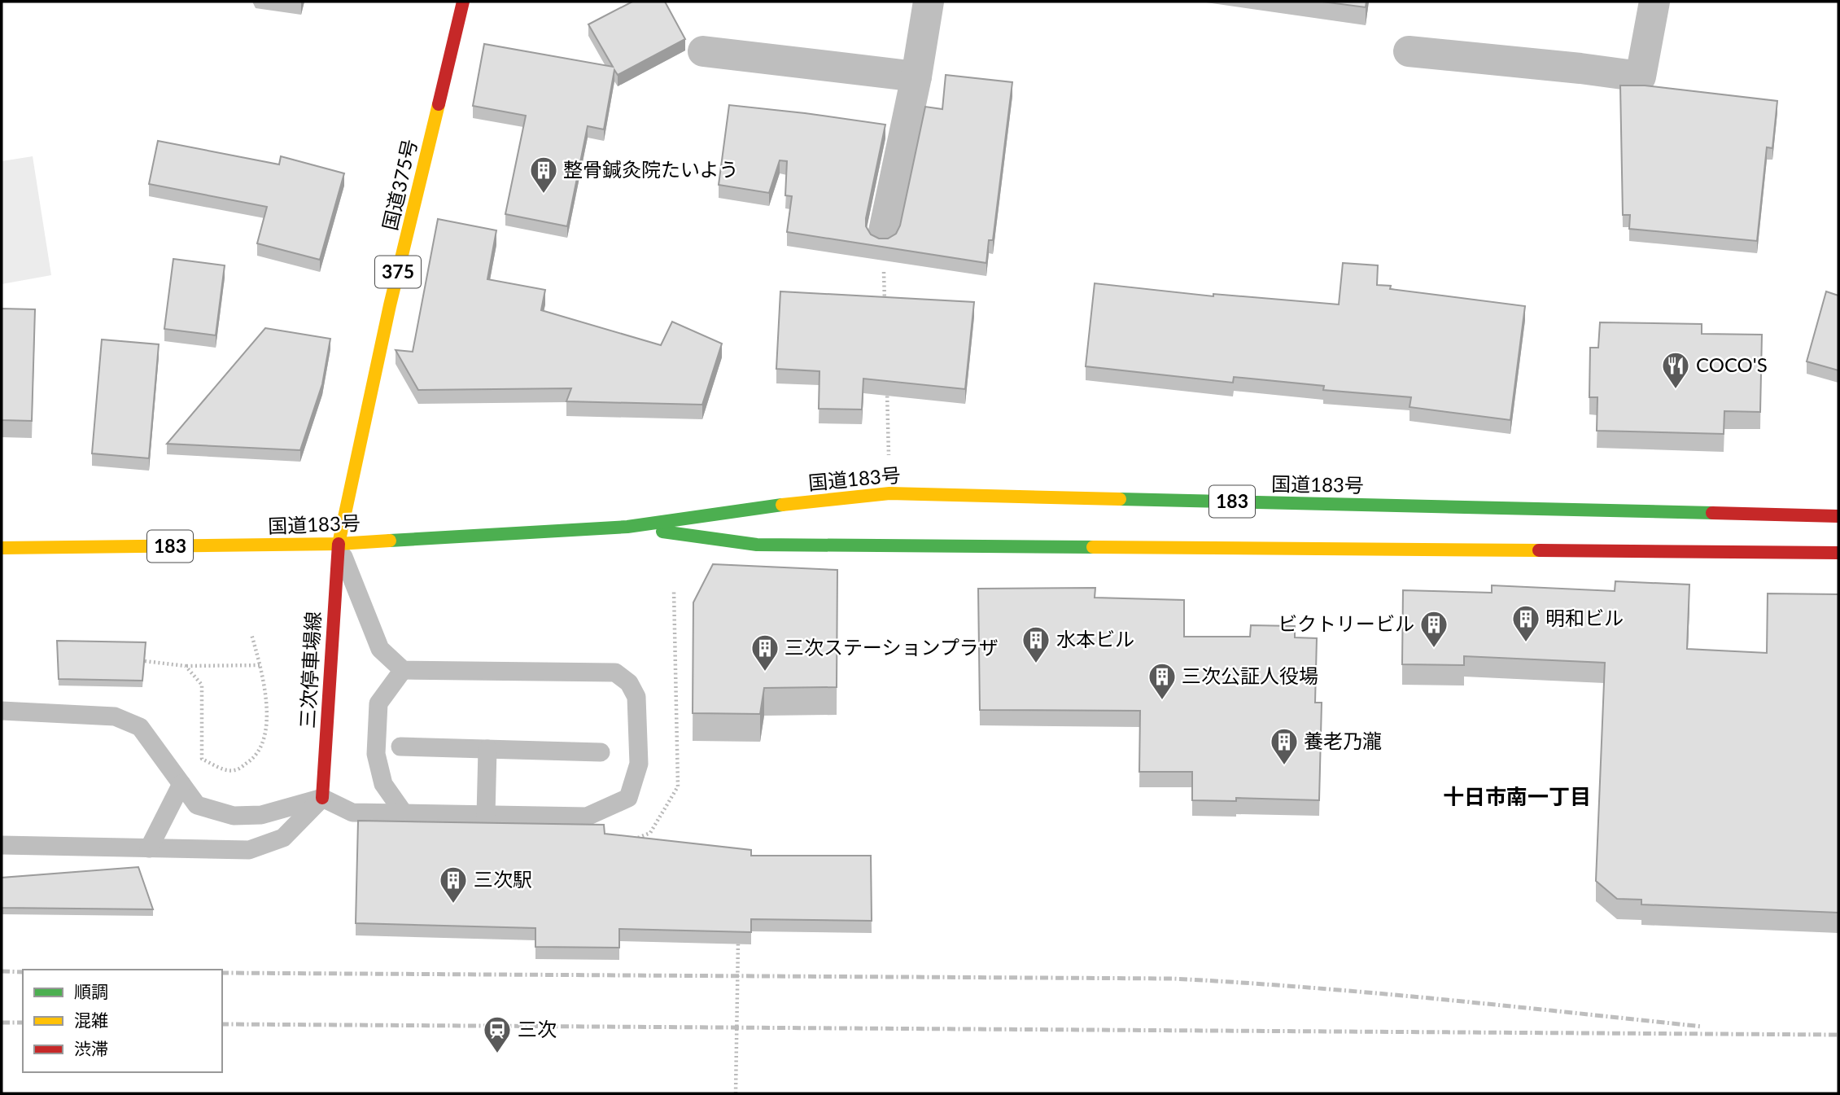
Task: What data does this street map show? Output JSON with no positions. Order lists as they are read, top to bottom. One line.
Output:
{"streets":{"main road":["国道375号","375","国道183号","183","三次停車場線"]},"crossings":[["国道375号","国道183号"],["国道375号","三次停車場線"],["国道183号","三次停車場線"]],"districts":["十日市南一丁目"],"places":{"building":["整骨鍼灸院たいよう","明和ビル","ビクトリービル","水本ビル","三次ステーションプラザ","三次公証人役場","養老乃瀧","三次駅"],"restaurant":["COCO'S"],"station":["三次"]},"legend":["順調","混雑","渋滞"]}
